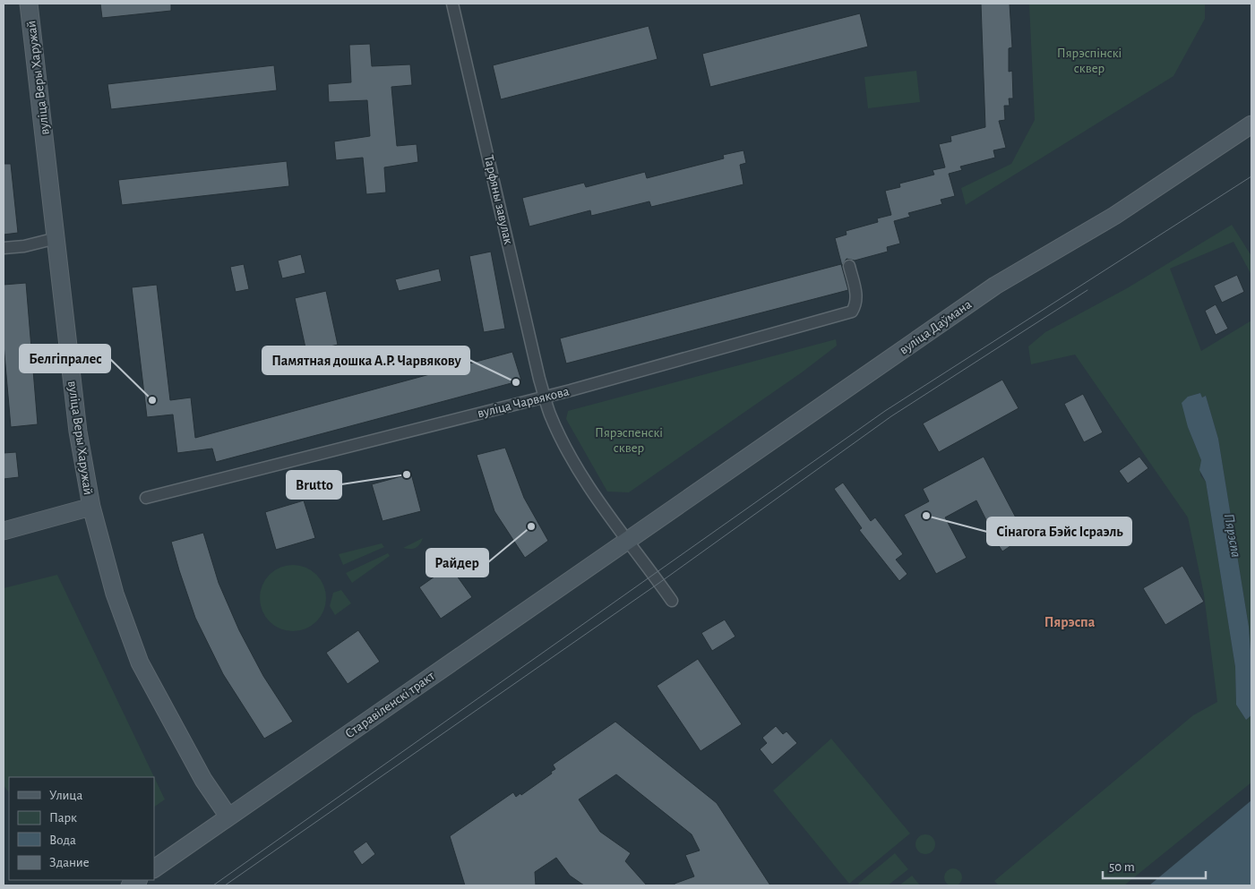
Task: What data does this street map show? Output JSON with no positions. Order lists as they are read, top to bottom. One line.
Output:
{"streets":{"main road":["вуліца Веры Харужай","вуліца Даўмана","Старавіленскі тракт"],"street":["Тарфяны завулак","вуліца Чарвякова"]},"crossings":[["вуліца Веры Харужай","Старавіленскі тракт"],["Тарфяны завулак","вуліца Даўмана"],["Тарфяны завулак","вуліца Чарвякова"],["Тарфяны завулак","Старавіленскі тракт"],["вуліца Даўмана","Старавіленскі тракт"]],"districts":["Пярэспа"],"water":["Пярэспа"],"parks":["Пярэспінскі сквер","Пярэспенскі сквер"],"places":["Памятная дошка А.Р. Чарвякову","Белгіпралес","Brutto","Сінагога Бэйс Ісраэль","Райдер"],"legend":["Улица","Парк","Вода","Здание"],"scale_bar":"50 m"}
